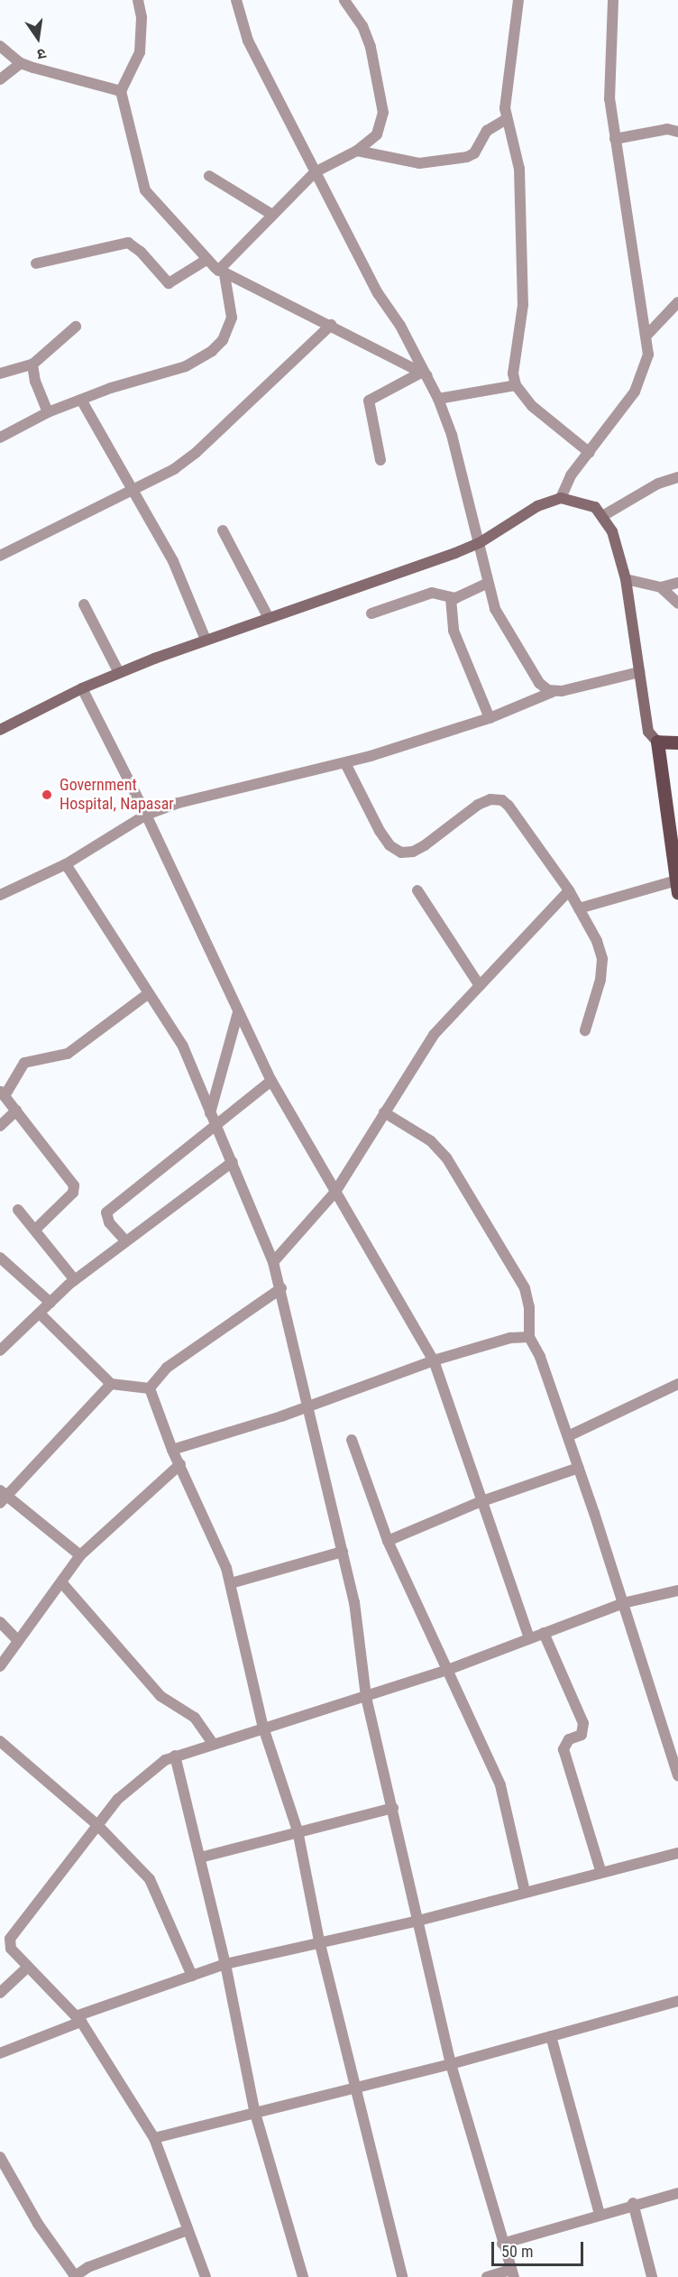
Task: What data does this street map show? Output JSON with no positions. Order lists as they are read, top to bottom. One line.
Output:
{"places":["Government Hospital, Napasar"],"scale_bar":"50 m","north":"bottom"}
